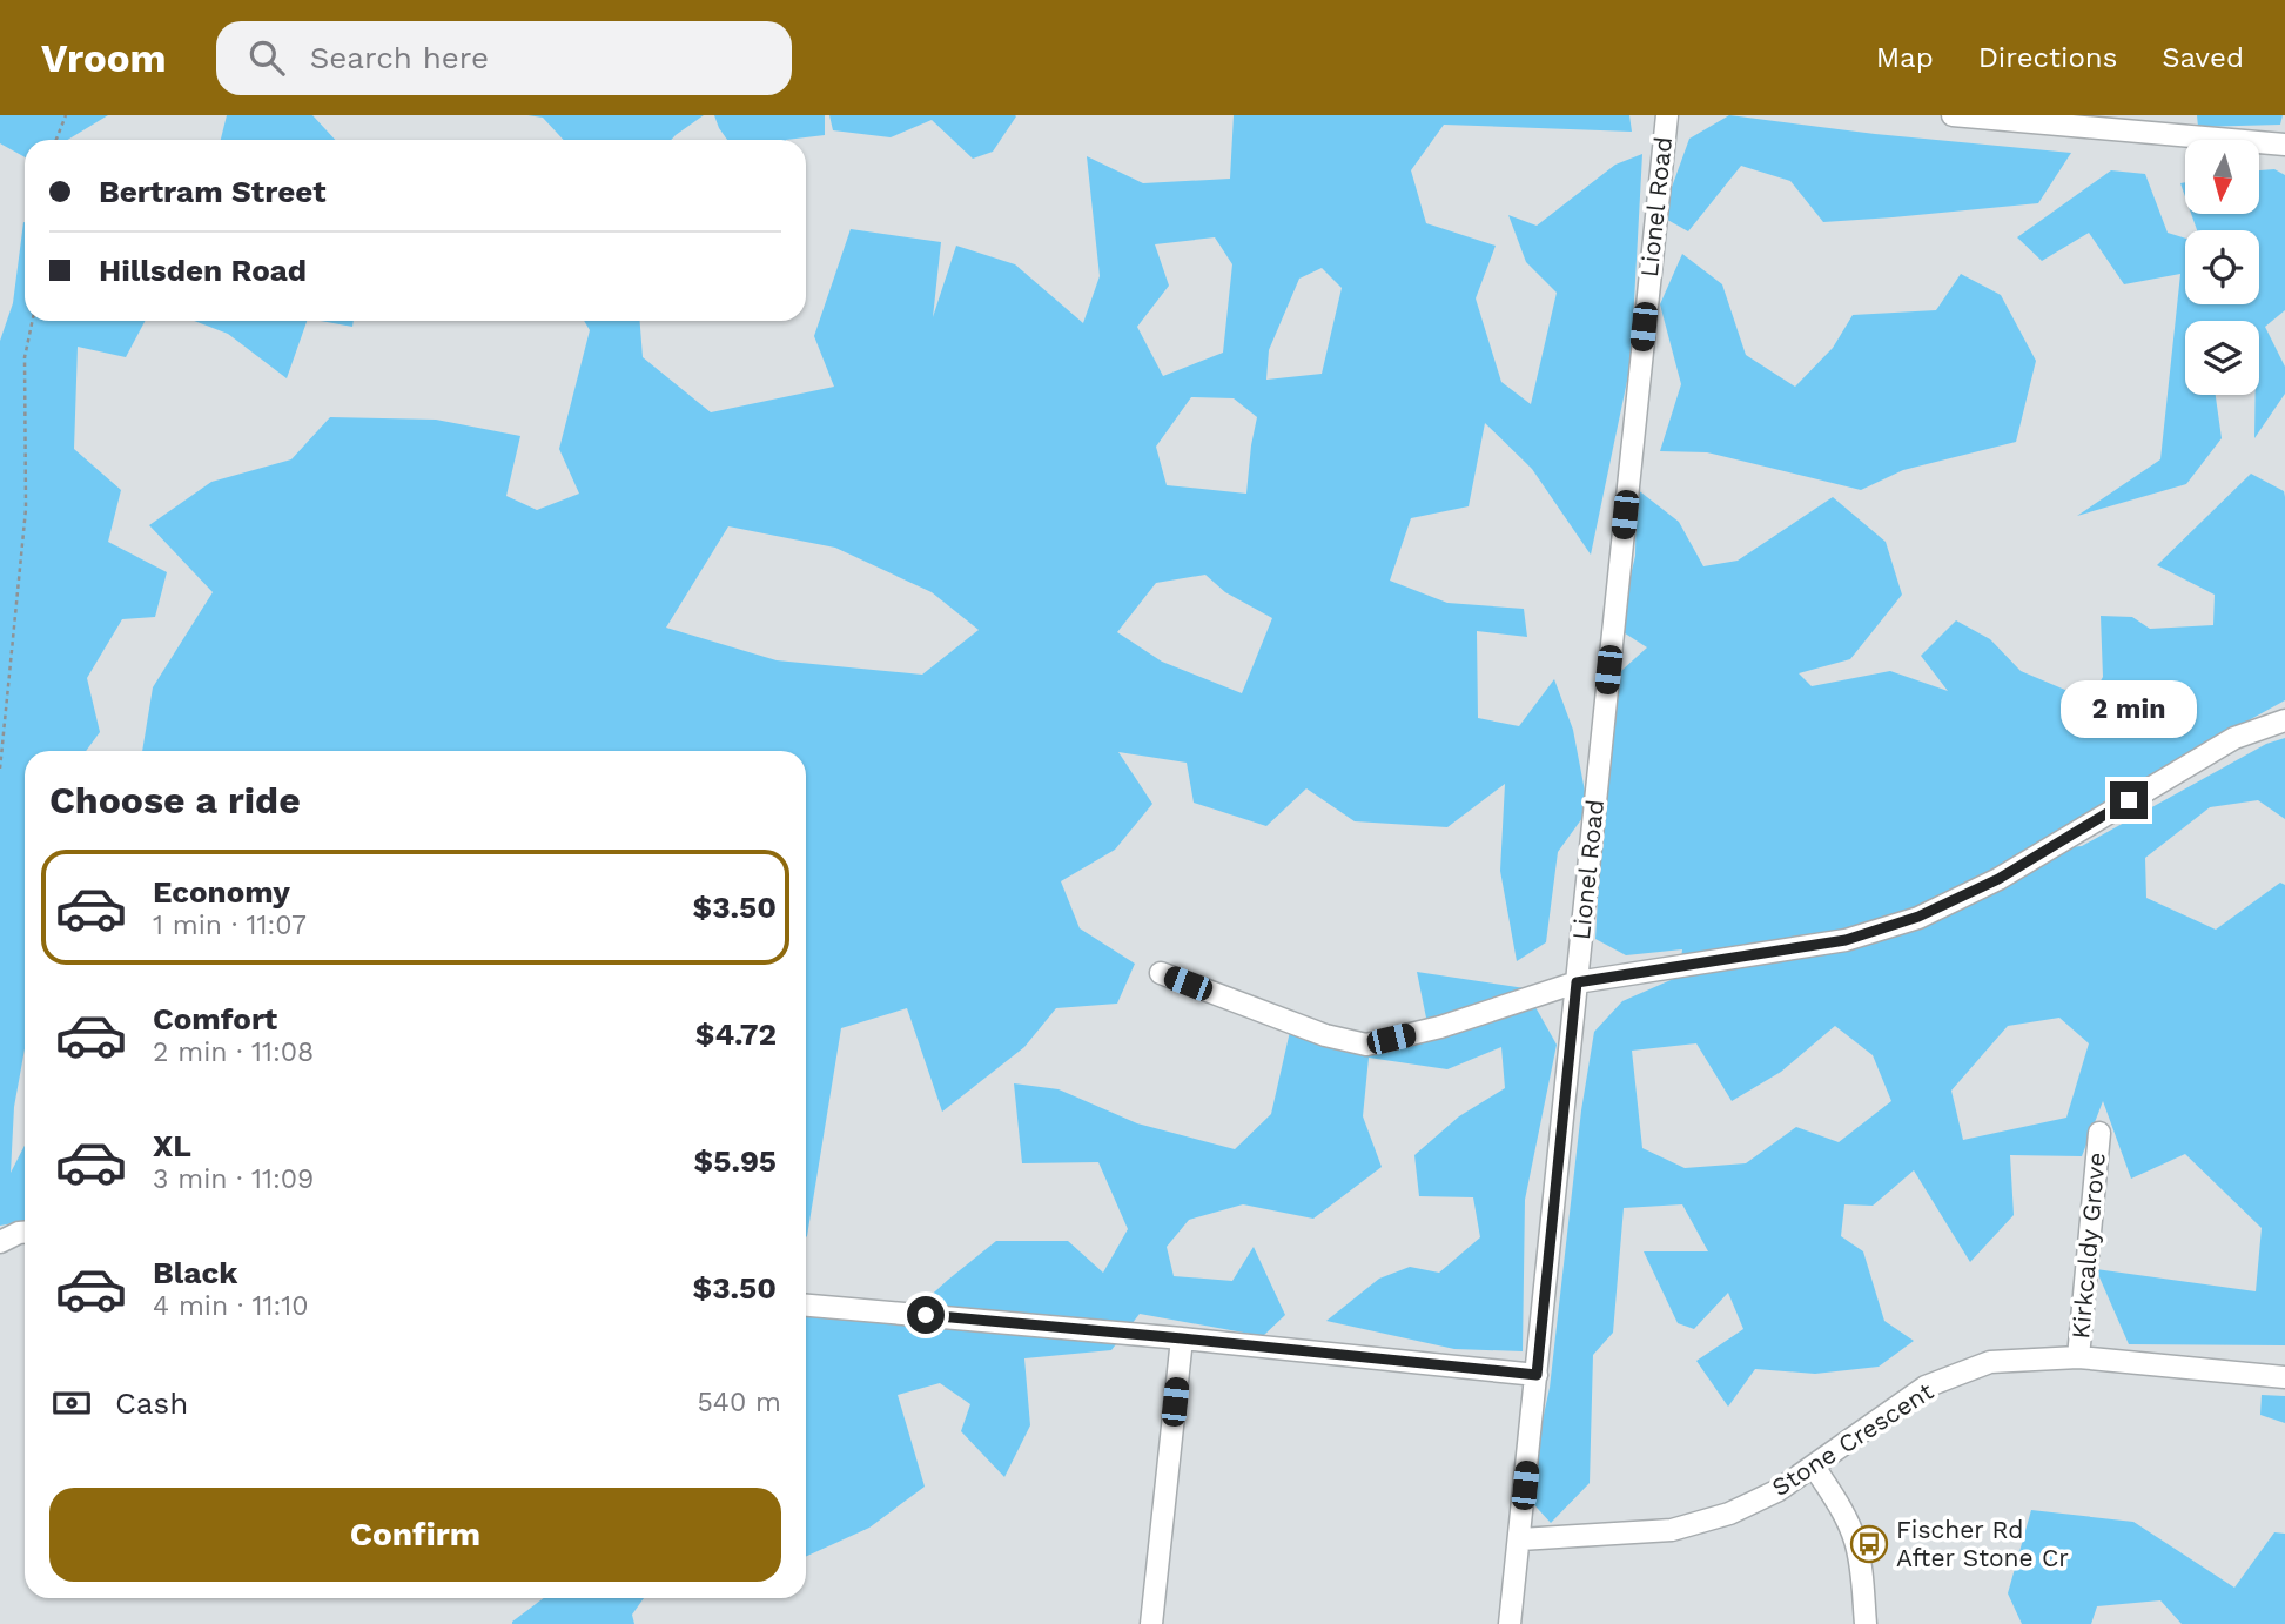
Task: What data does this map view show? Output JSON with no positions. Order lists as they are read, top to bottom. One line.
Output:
{"streets":{"street":["Lionel Road","Kirkcaldy Grove","Stone Crescent"]},"crossings":[["Lionel Road","Stone Crescent"],["Kirkcaldy Grove","Stone Crescent"]],"places":{"bus stop":["Fischer Rd After Stone Cr"]},"north":"bottom","page":{"header":"Vroom","search":"Search here","nav":["Map","Directions","Saved"],"banner":["Bertram Street","Hillsden Road"],"bubble":"2 min","heading":"Choose a ride","list":[{"name":"Economy","note":"1 min · 11:07","value":"$3.50"},{"name":"Comfort","note":"2 min · 11:08","value":"$4.72"},{"name":"XL","note":"3 min · 11:09","value":"$5.95"},{"name":"Black","note":"4 min · 11:10","value":"$3.50"}],"pay":["Cash","540 m"],"buttons":"Confirm"}}
